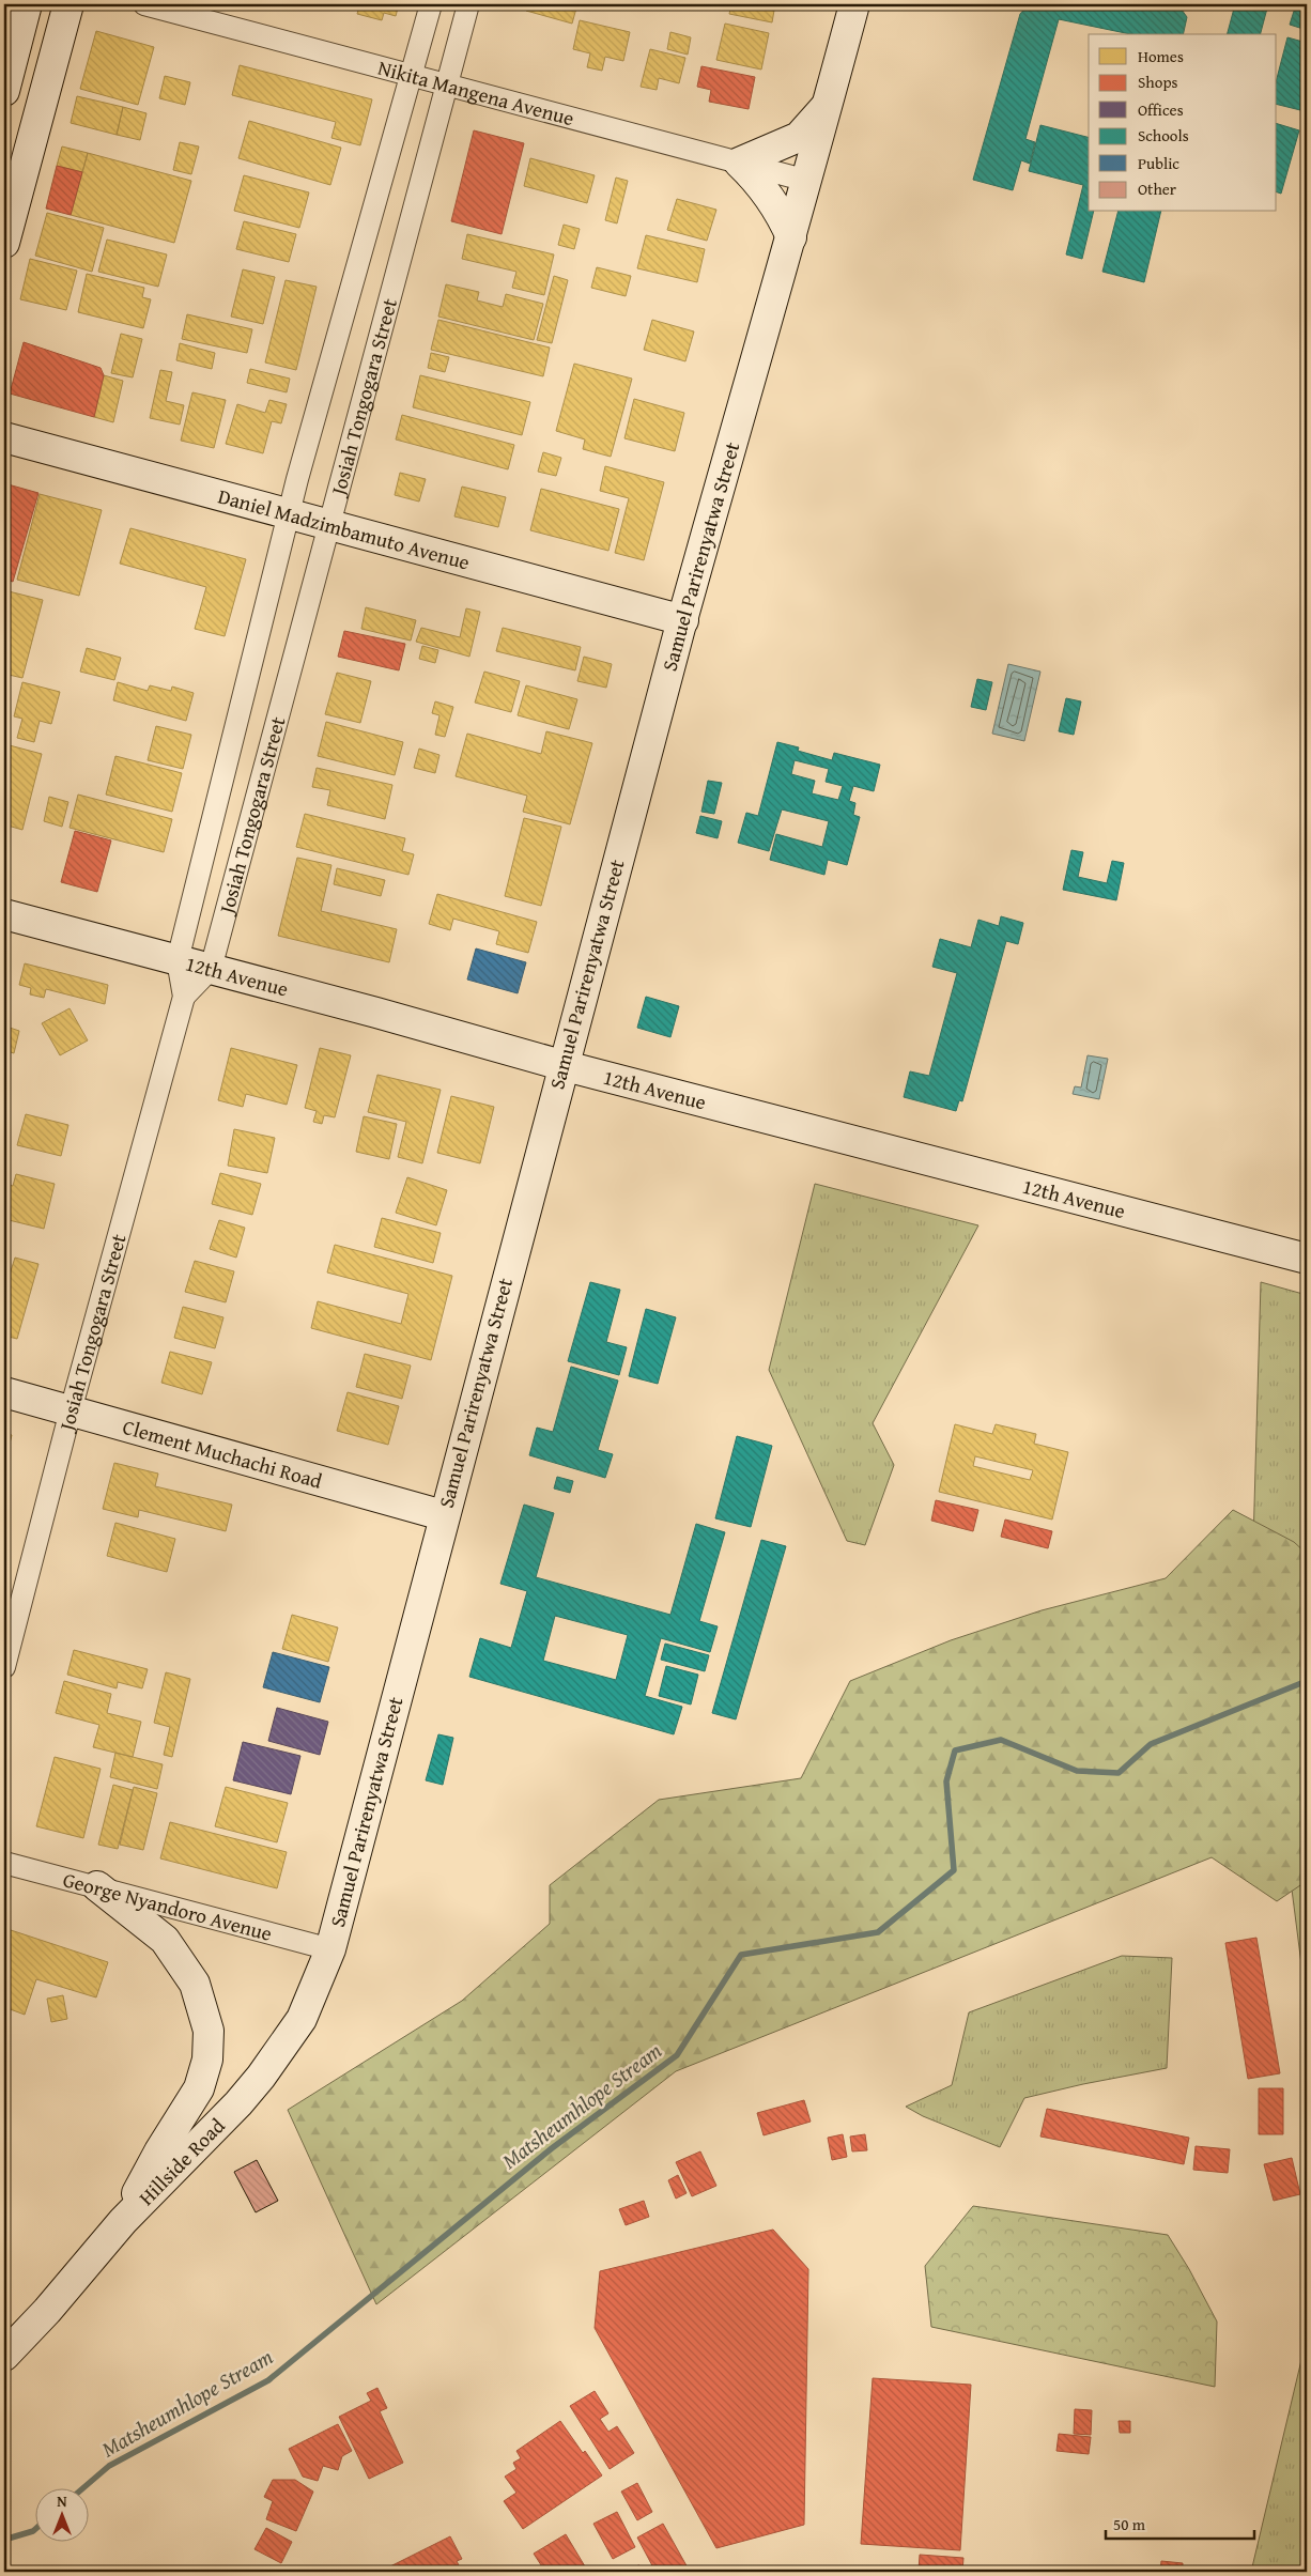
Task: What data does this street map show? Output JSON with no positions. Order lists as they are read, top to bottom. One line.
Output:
{"streets":{"street":["Nikita Mangena Avenue","Josiah Tongogara Street","Daniel Madzimbamuto Avenue","Samuel Parirenyatwa Street","12th Avenue","Clement Muchachi Road","George Nyandoro Avenue","Hillside Road"]},"crossings":[["Nikita Mangena Avenue","Josiah Tongogara Street"],["Nikita Mangena Avenue","Samuel Parirenyatwa Street"],["Josiah Tongogara Street","Daniel Madzimbamuto Avenue"],["Josiah Tongogara Street","12th Avenue"],["Josiah Tongogara Street","Clement Muchachi Road"],["Daniel Madzimbamuto Avenue","Samuel Parirenyatwa Street"],["Samuel Parirenyatwa Street","12th Avenue"],["Samuel Parirenyatwa Street","Clement Muchachi Road"],["Samuel Parirenyatwa Street","George Nyandoro Avenue"],["Samuel Parirenyatwa Street","Hillside Road"],["George Nyandoro Avenue","Hillside Road"]],"water":["Matsheumhlope Stream"],"legend":["Homes","Shops","Offices","Schools","Public","Other"],"scale_bar":"50 m","north":"top"}
